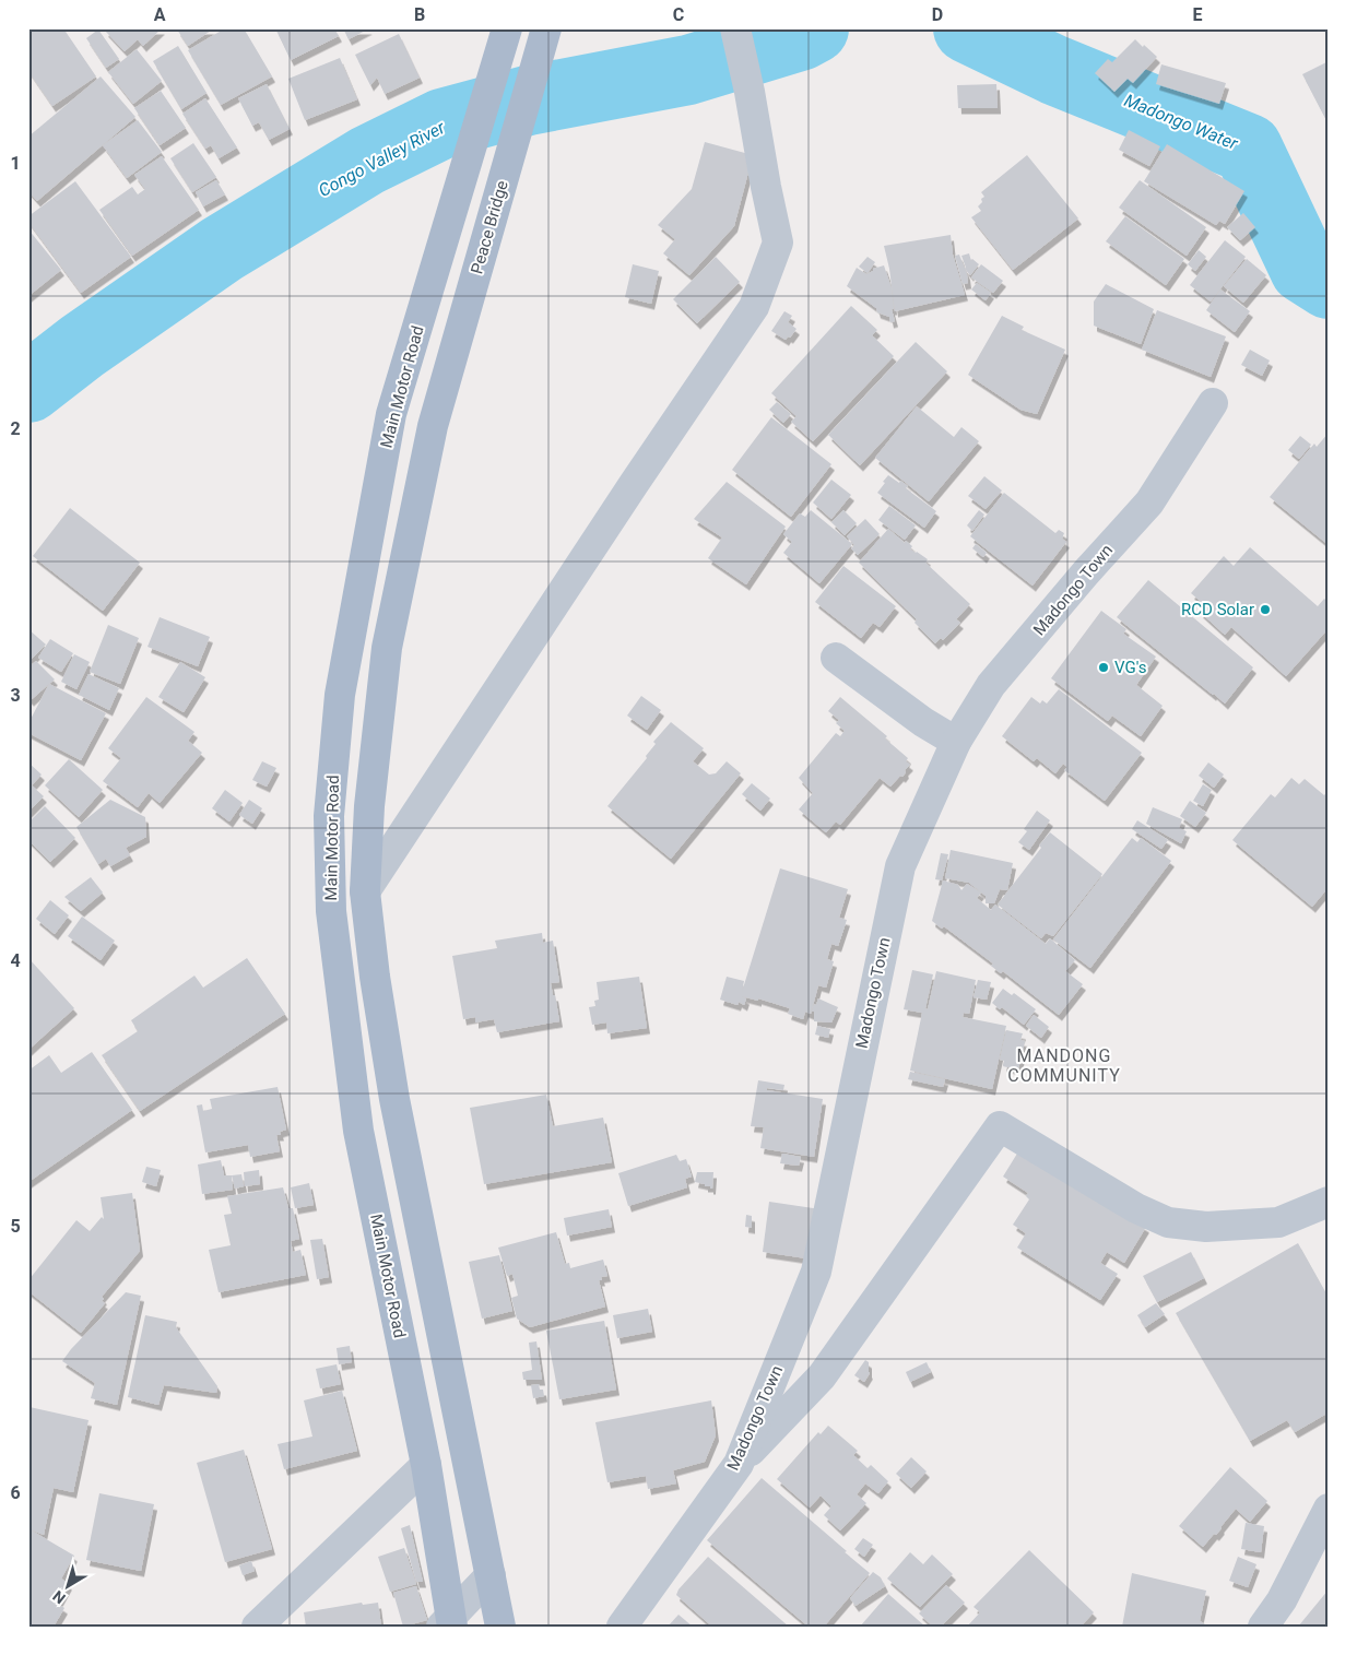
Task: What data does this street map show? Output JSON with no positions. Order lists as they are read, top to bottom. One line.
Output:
{"streets":{"main road":["Peace Bridge","Main Motor Road"],"street":["Madongo Town"]},"crossings":[["Peace Bridge","Main Motor Road"]],"districts":["MANDONG COMMUNITY"],"water":["Madongo Water","Congo Valley River"],"places":["RCD Solar","VG's"],"north":"bottom left","grid":{"columns":["A","B","C","D","E"],"rows":["1","2","3","4","5","6"]}}
